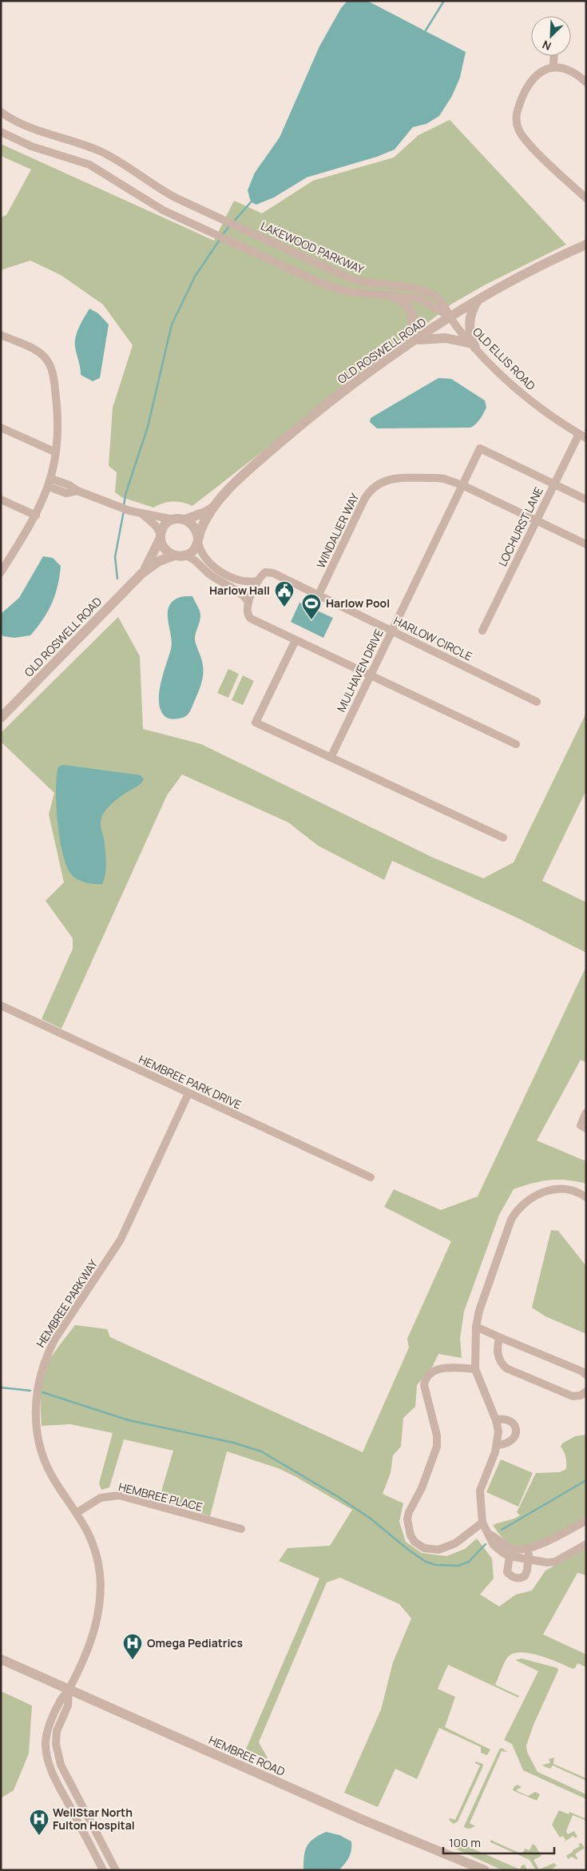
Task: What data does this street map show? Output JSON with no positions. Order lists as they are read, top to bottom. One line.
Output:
{"streets":{"street":["LAKEWOOD PARKWAY","OLD ROSWELL ROAD","OLD ELLIS ROAD","LOCHURST LANE","WINDALIER WAY","HARLOW CIRCLE","MULHAVEN DRIVE","HEMBREE PARK DRIVE","HEMBREE PARKWAY","HEMBREE PLACE","HEMBREE ROAD"]},"crossings":[["LAKEWOOD PARKWAY","OLD ROSWELL ROAD"],["LAKEWOOD PARKWAY","OLD ELLIS ROAD"],["OLD ROSWELL ROAD","OLD ELLIS ROAD"],["OLD ELLIS ROAD","LOCHURST LANE"],["LOCHURST LANE","WINDALIER WAY"],["WINDALIER WAY","HARLOW CIRCLE"],["WINDALIER WAY","MULHAVEN DRIVE"],["HARLOW CIRCLE","MULHAVEN DRIVE"],["HEMBREE PARK DRIVE","HEMBREE PARKWAY"],["HEMBREE PARKWAY","HEMBREE PLACE"],["HEMBREE PARKWAY","HEMBREE ROAD"]],"places":{"public building":["Harlow Hall"],"sports":["Harlow Pool"],"hospital":["Omega Pediatrics","WellStar North Fulton Hospital"]},"scale_bar":"100 m","north":"bottom left"}
